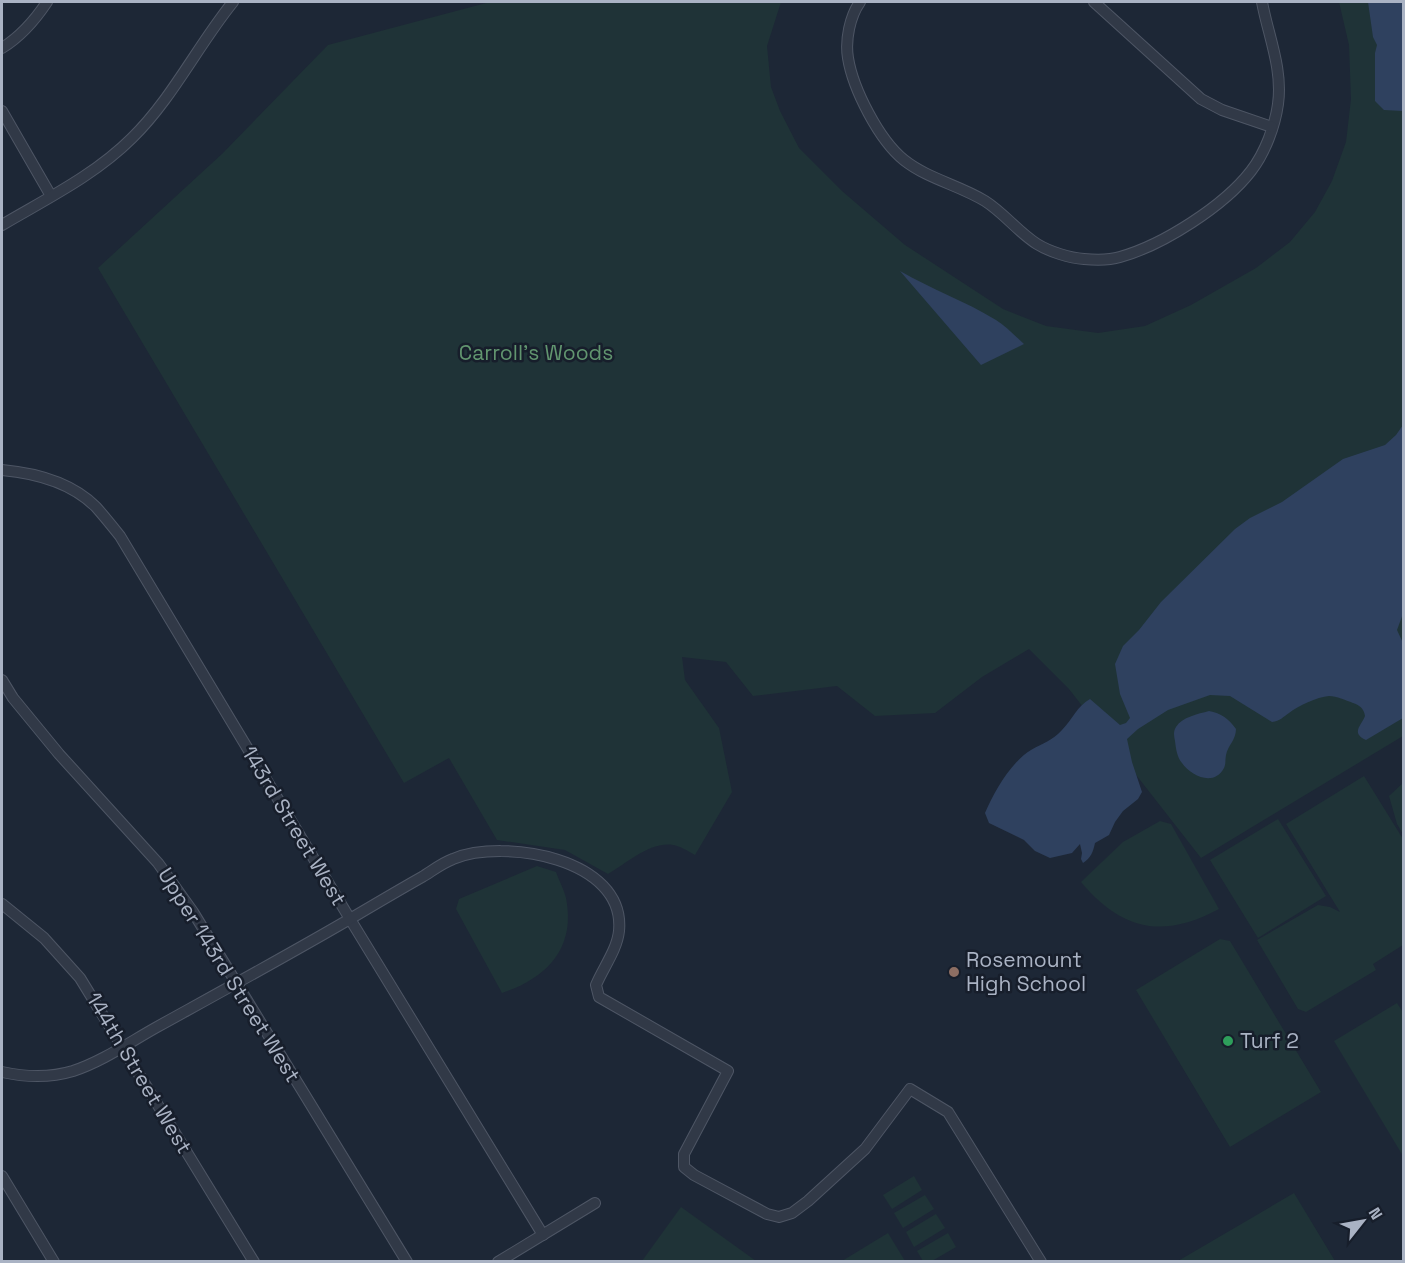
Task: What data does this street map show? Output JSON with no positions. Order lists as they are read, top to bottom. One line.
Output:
{"streets":{"street":["143rd Street West","Upper 143rd Street West","144th Street West"]},"parks":["Carroll's Woods"],"places":["Rosemount High School","Turf 2"],"north":"top right"}
